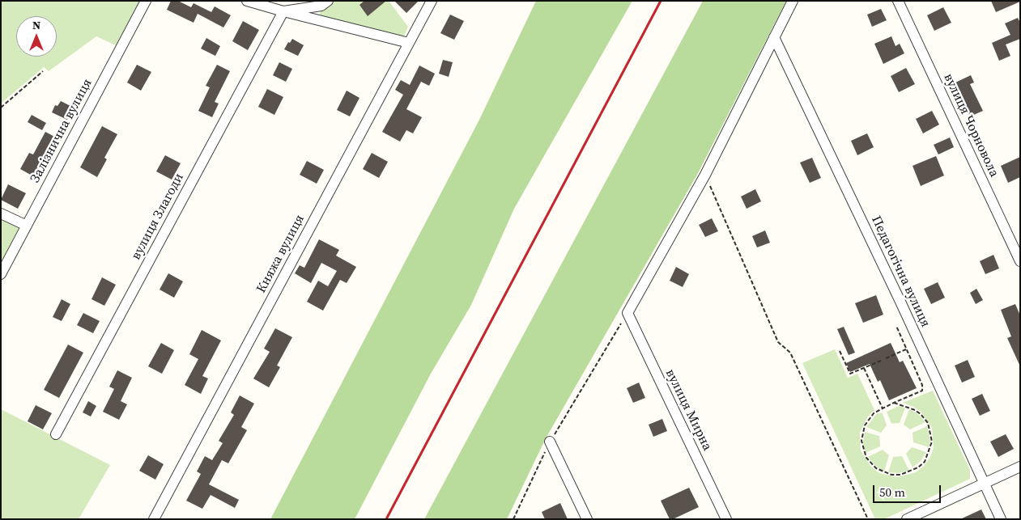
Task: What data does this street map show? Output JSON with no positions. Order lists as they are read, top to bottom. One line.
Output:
{"streets":{"street":["вулиця Чорновола","Залізнична вулиця","вулиця Злагоди","Княжа вулиця","Педагогічна вулиця","вулиця Мирна"]},"scale_bar":"50 m","north":"top"}
